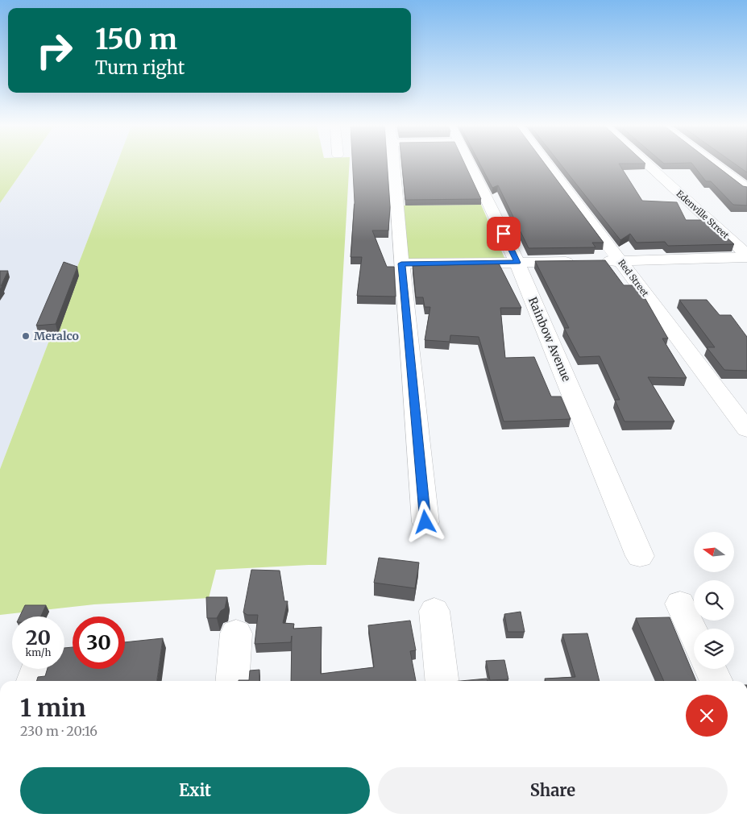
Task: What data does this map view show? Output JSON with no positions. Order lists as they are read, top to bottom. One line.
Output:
{"streets":{"street":["Edenville Street","Red Street","Rainbow Avenue"]},"places":["Meralco"],"north":"left","page":{"turn":["150 m","Turn right"],"speed":"20 km/h","limit":"30","heading":["1 min","230 m · 20:16"],"buttons":["Exit","Share"]}}
